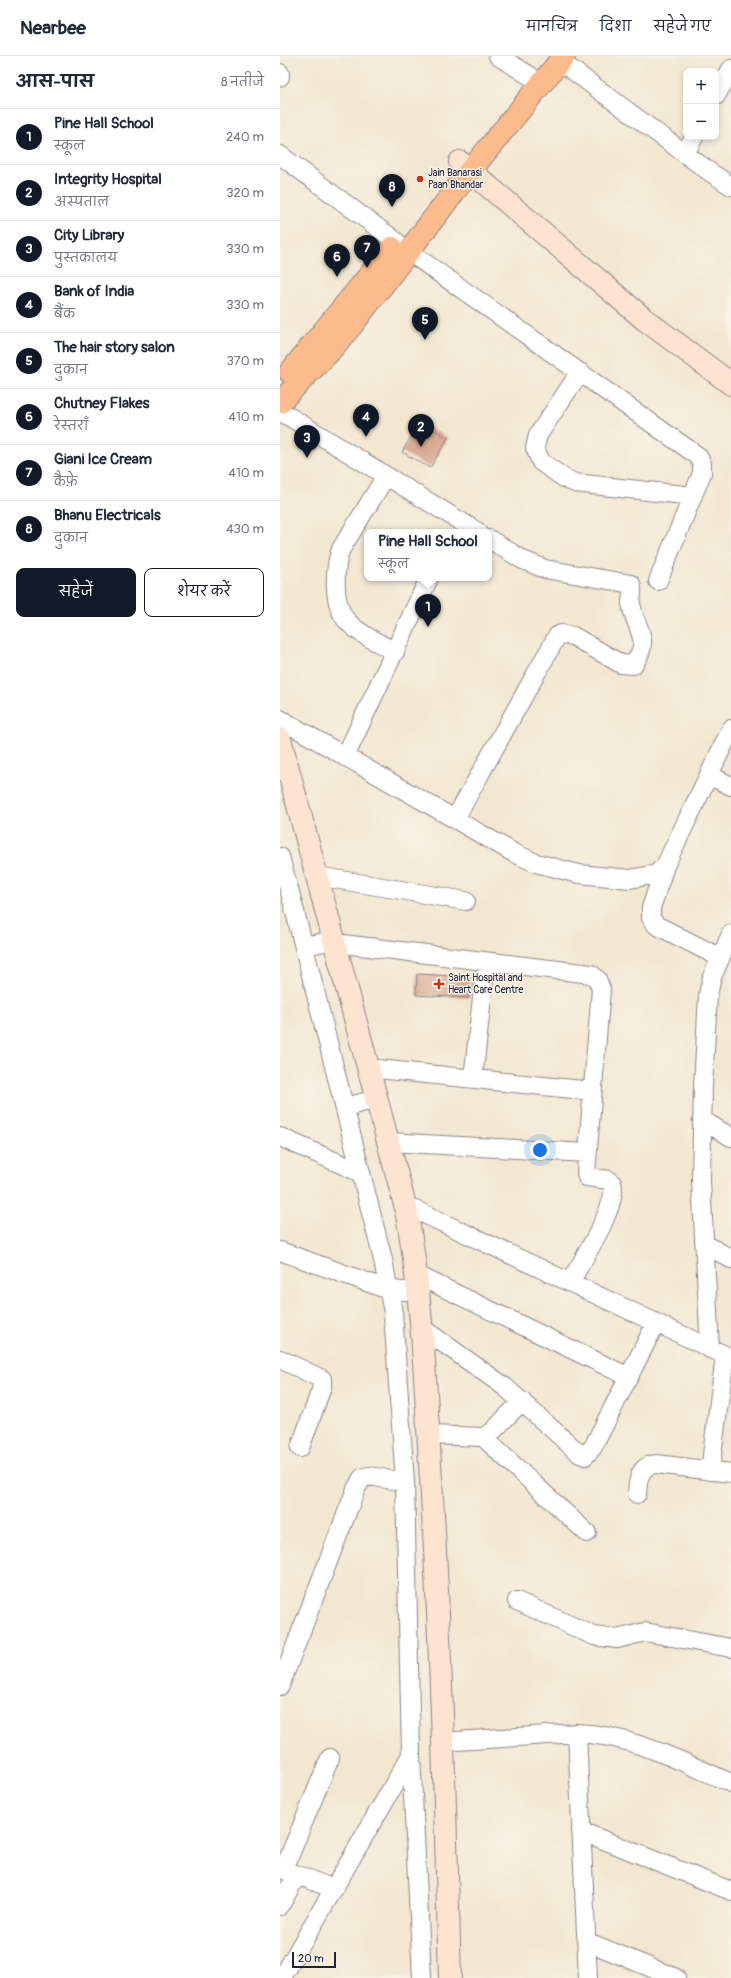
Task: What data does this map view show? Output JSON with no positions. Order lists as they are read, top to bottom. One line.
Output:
{"places":{"other":["Jain Banarasi Paan Bhandar"],"health":["Saint Hospital and Heart Care Centre"]},"scale_bar":"20 m","page":{"header":"Nearbee","nav":["मानचित्र","दिशा","सहेजे गए"],"heading":["आस-पास","8 नतीजे"],"map_buttons":["+","−"],"list":[{"mark":"1","name":"Pine Hall School","note":"स्कूल","value":"240 m"},{"mark":"2","name":"Integrity Hospital","note":"अस्पताल","value":"320 m"},{"mark":"3","name":"City Library","note":"पुस्तकालय","value":"330 m"},{"mark":"4","name":"Bank of India","note":"बैंक","value":"330 m"},{"mark":"5","name":"The hair story salon","note":"दुकान","value":"370 m"},{"mark":"6","name":"Chutney Flakes","note":"रेस्तराँ","value":"410 m"},{"mark":"7","name":"Giani Ice Cream","note":"कैफ़े","value":"410 m"},{"mark":"8","name":"Bhanu Electricals","note":"दुकान","value":"430 m"}],"pins":["8","7","6","5","4","2","3","1"],"popup":["Pine Hall School","स्कूल"],"buttons":["सहेजें","शेयर करें"],"scale":"20 m"}}
